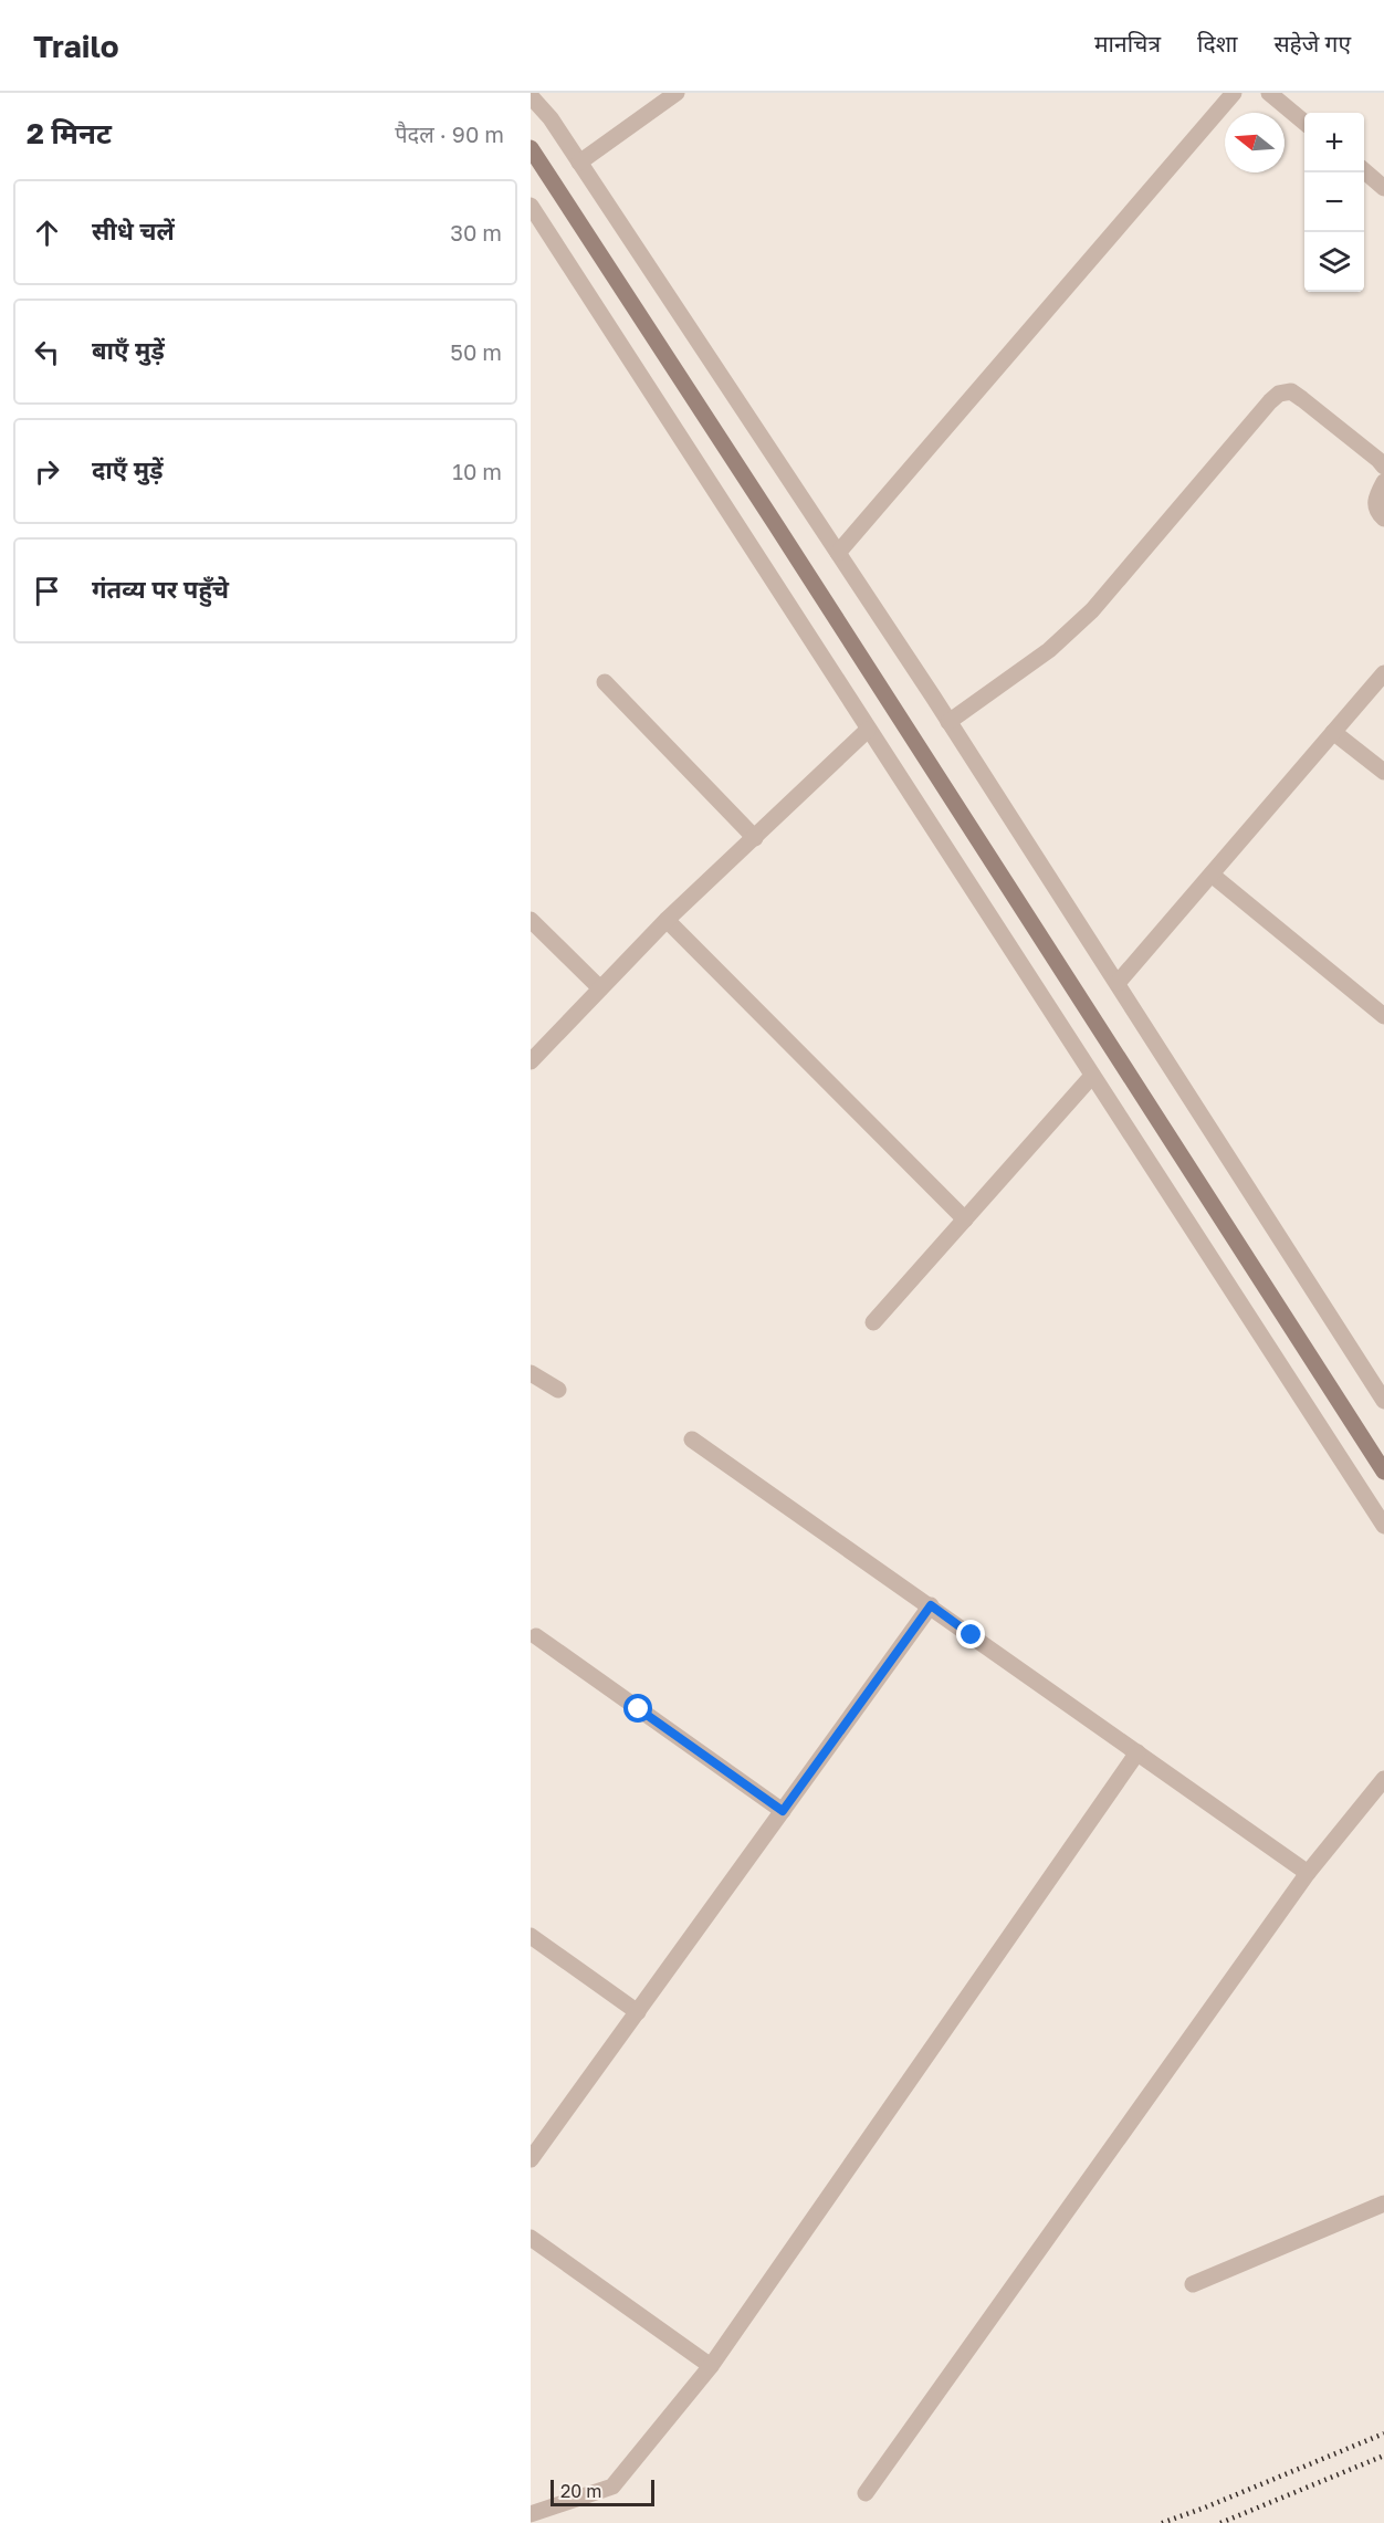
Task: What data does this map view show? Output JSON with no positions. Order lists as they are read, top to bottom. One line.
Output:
{"scale_bar":"20 m","north":"left","page":{"header":"Trailo","nav":["मानचित्र","दिशा","सहेजे गए"],"heading":["2 मिनट","पैदल · 90 m"],"map_buttons":["+","−"],"list":[["सीधे चलें","30 m"],["बाएँ मुड़ें","50 m"],["दाएँ मुड़ें","10 m"],"गंतव्य पर पहुँचे"],"scale":"20 m"}}
